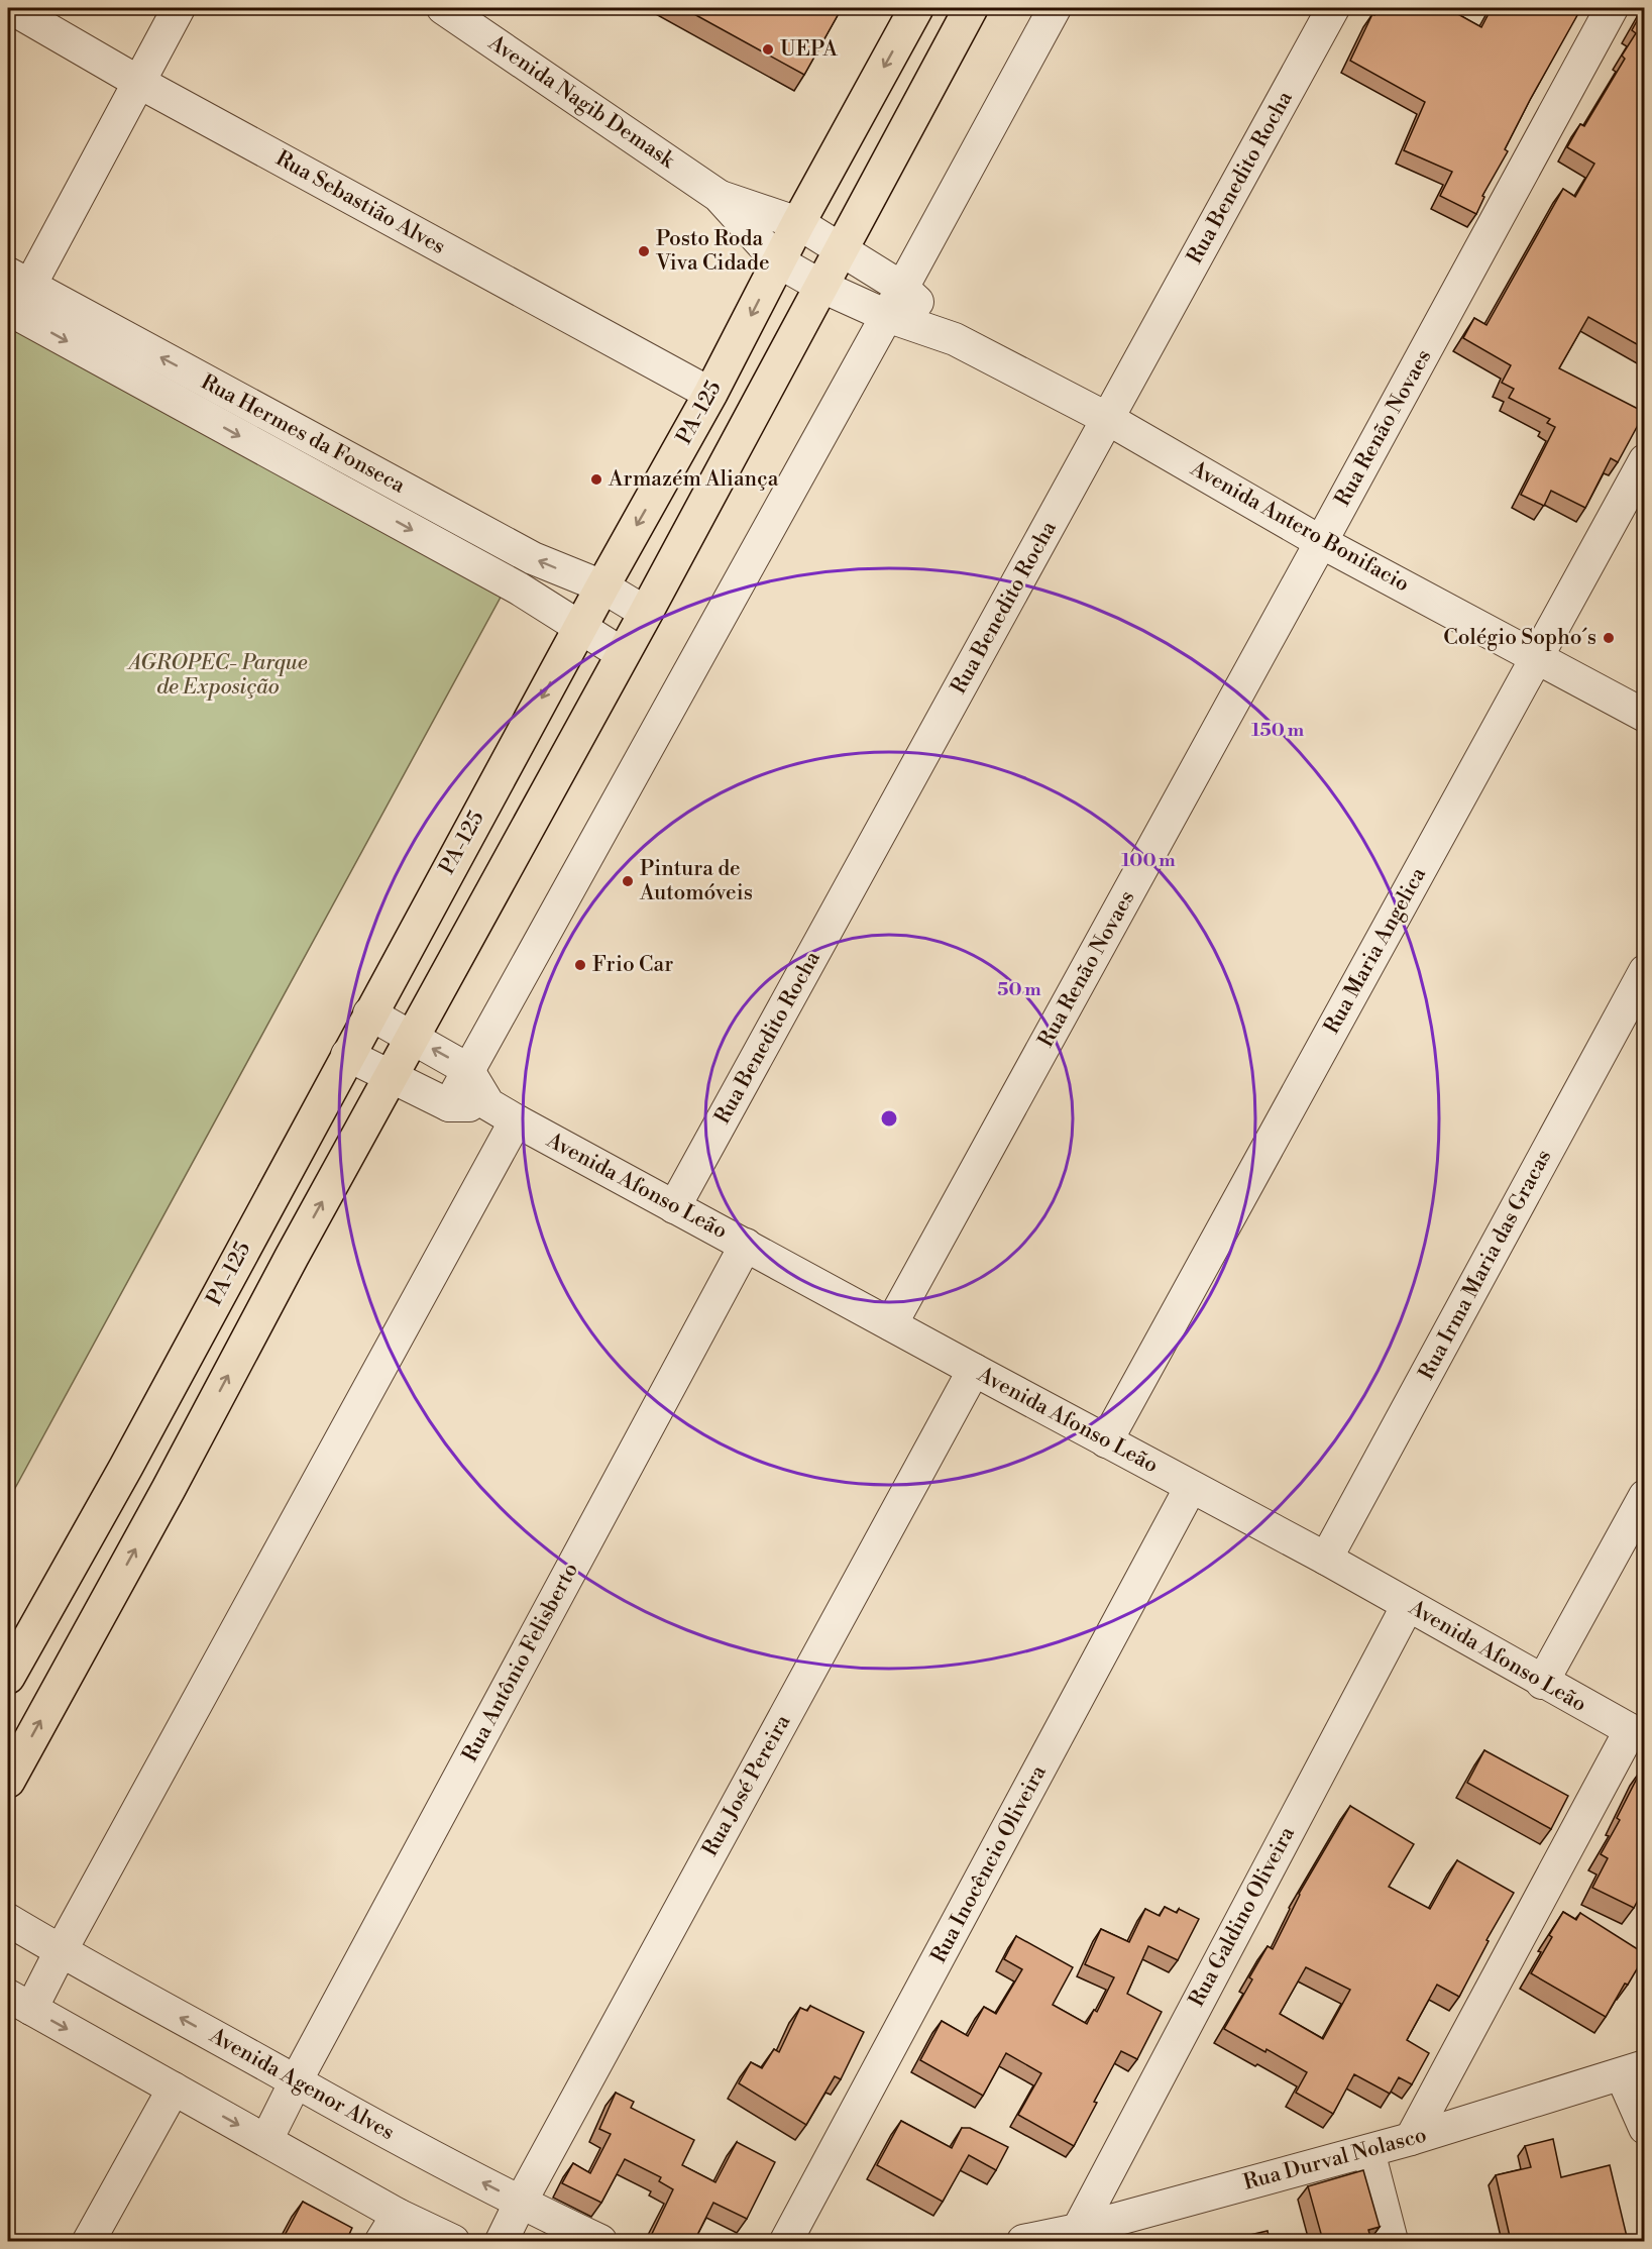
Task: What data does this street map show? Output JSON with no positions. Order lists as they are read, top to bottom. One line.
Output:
{"streets":{"main road":["PA-125"],"street":["Avenida Nagib Demask","Rua Benedito Rocha","Rua Sebastião Alves","Rua Renão Novaes","Rua Hermes da Fonseca","Avenida Antero Bonifacio","Rua Maria Angelica","Avenida Afonso Leão","Rua Irma Maria das Gracas","Rua Antônio Felisberto","Rua José Pereira","Rua Inocêncio Oliveira","Rua Galdino Oliveira","Avenida Agenor Alves","Rua Durval Nolasco"]},"crossings":[["Avenida Nagib Demask","PA-125"],["Avenida Nagib Demask","Avenida Antero Bonifacio"],["Rua Benedito Rocha","Avenida Antero Bonifacio"],["Rua Benedito Rocha","Avenida Afonso Leão"],["Rua Sebastião Alves","PA-125"],["PA-125","Rua Hermes da Fonseca"],["PA-125","Avenida Afonso Leão"],["Rua Renão Novaes","Avenida Antero Bonifacio"],["Rua Renão Novaes","Avenida Afonso Leão"],["Avenida Antero Bonifacio","Rua Maria Angelica"],["Rua Maria Angelica","Avenida Afonso Leão"],["Avenida Afonso Leão","Rua Irma Maria das Gracas"],["Avenida Afonso Leão","Rua Antônio Felisberto"],["Avenida Afonso Leão","Rua José Pereira"],["Avenida Afonso Leão","Rua Inocêncio Oliveira"],["Avenida Afonso Leão","Rua Galdino Oliveira"],["Rua Antônio Felisberto","Avenida Agenor Alves"],["Rua José Pereira","Avenida Agenor Alves"],["Rua Galdino Oliveira","Rua Durval Nolasco"]],"parks":["AGROPEC- Parque de Exposição"],"places":["UEPA","Posto Roda Viva Cidade","Armazém Aliança","Colégio Sopho´s","Pintura de Automóveis","Frio Car"],"rings":["150 m","100 m","50 m"]}
